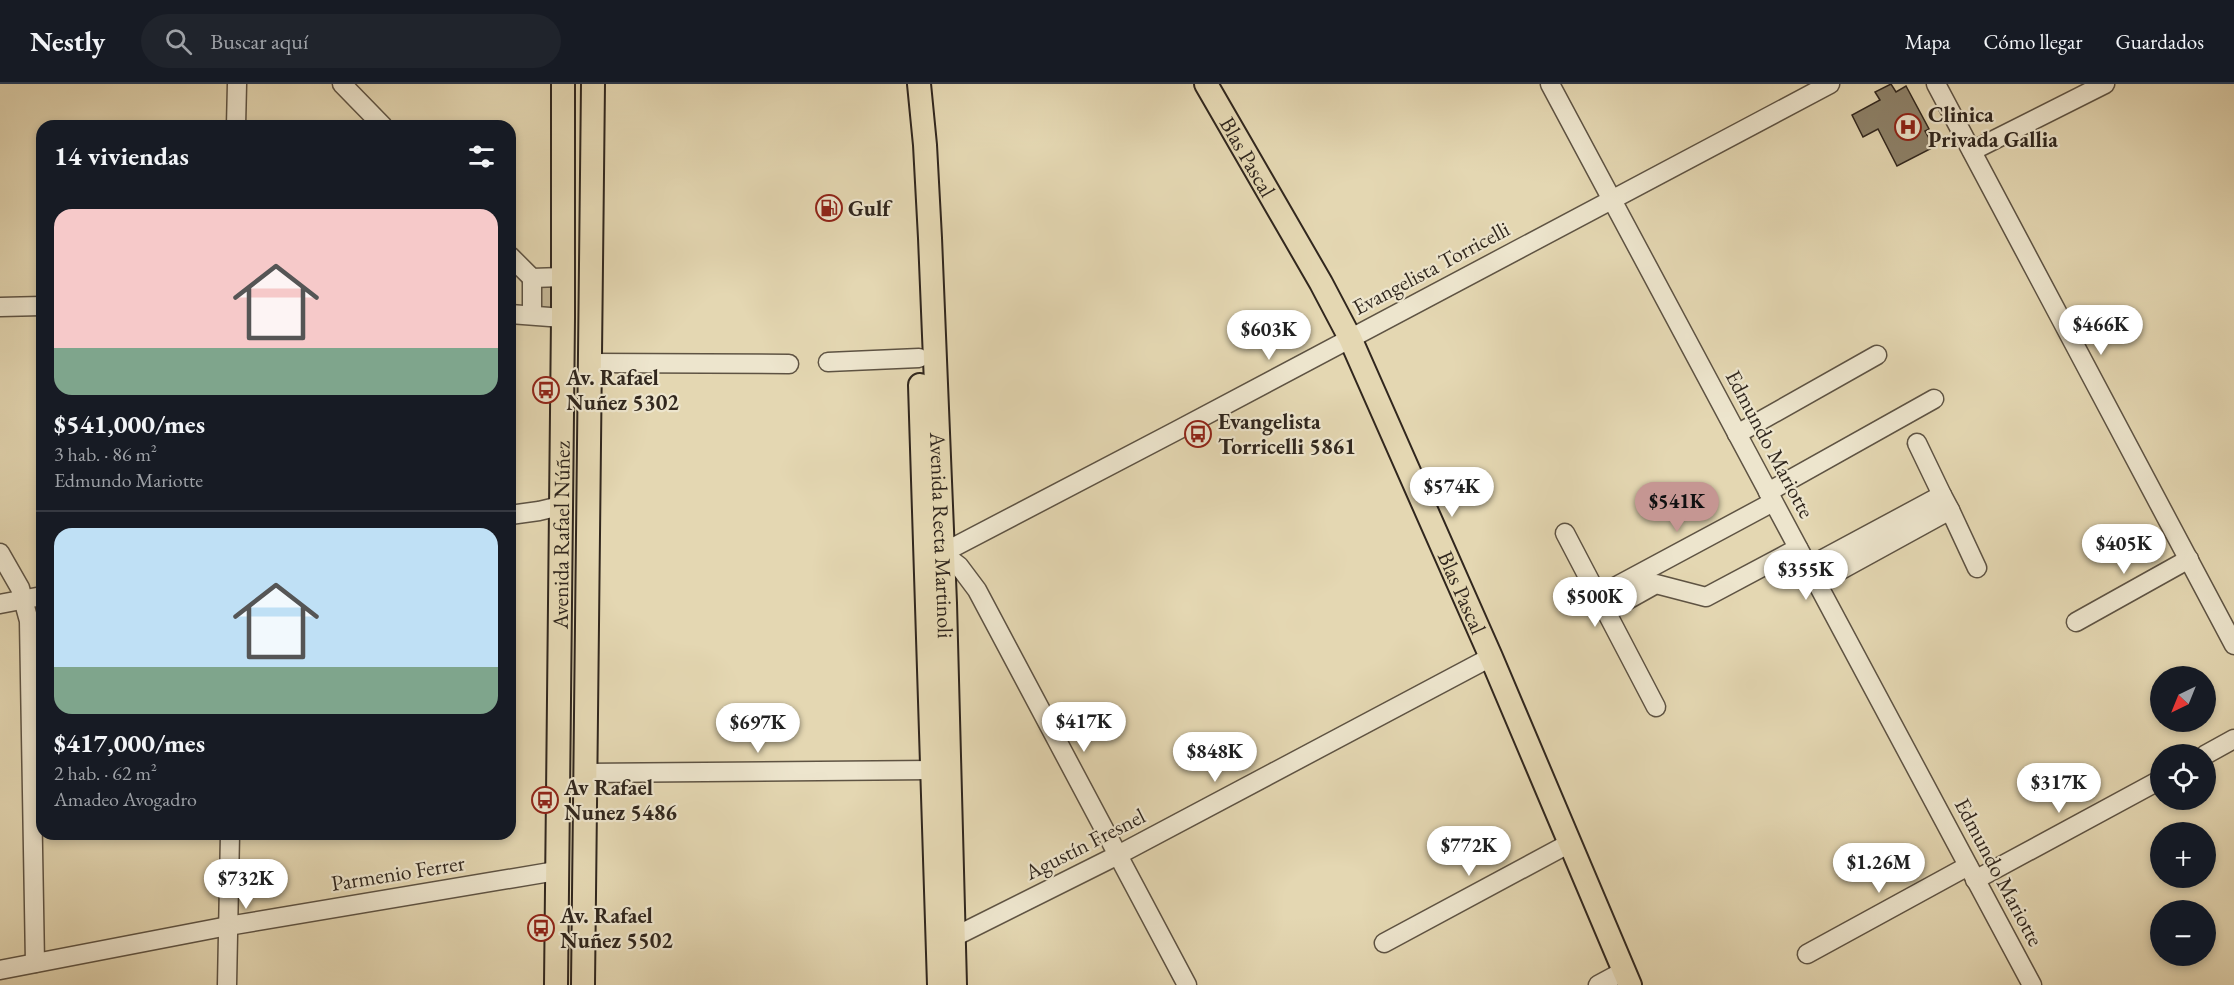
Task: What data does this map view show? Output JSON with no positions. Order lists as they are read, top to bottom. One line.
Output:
{"streets":{"main road":["Blas Pascal","Avenida Rafael Núñez","Avenida Recta Martinoli"],"street":["Evangelista Torricelli","Edmundo Mariotte","Agustín Fresnel","Parmenio Ferrer"]},"crossings":[["Blas Pascal","Evangelista Torricelli"],["Blas Pascal","Agustín Fresnel"],["Evangelista Torricelli","Edmundo Mariotte"],["Evangelista Torricelli","Avenida Recta Martinoli"],["Avenida Rafael Núñez","Parmenio Ferrer"],["Avenida Recta Martinoli","Agustín Fresnel"]],"places":{"hospital":["Clinica Privada Gallia"],"fuel station":["Gulf"],"bus stop":["Av. Rafael Nuñez 5302","Evangelista Torricelli 5861","Av Rafael Nunez 5486","Av. Rafael Nuñez 5502"]},"north":"bottom left","page":{"header":"Nestly","search":"Buscar aquí","nav":["Mapa","Cómo llegar","Guardados"],"heading":"14 viviendas","list":[{"name":"$541,000/mes","note":"3 hab. · 86 m² · Edmundo Mariotte"},{"name":"$417,000/mes","note":"2 hab. · 62 m² · Amadeo Avogadro"}],"price":["$466K","$603K","$574K","$541K","$405K","$355K","$500K","$417K","$697K","$848K","$317K","$772K","$1.26M","$732K"],"map_buttons":["+","−"]}}
